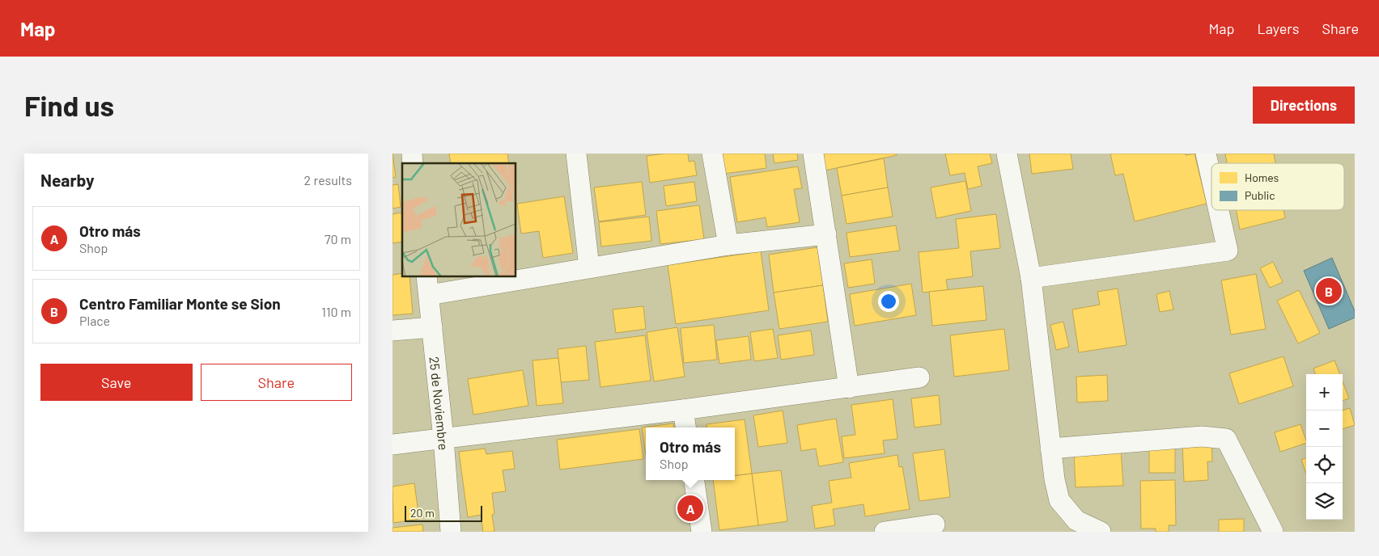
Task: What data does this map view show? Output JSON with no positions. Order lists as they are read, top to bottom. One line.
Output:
{"streets":{"street":["25 de Noviembre"]},"legend":["Homes","Public"],"scale_bar":"20 m","page":{"header":"Map","nav":["Map","Layers","Share"],"buttons":["Directions",["Save","Share"]],"title":"Find us","heading":["Nearby","2 results"],"list":[{"mark":"A","name":"Otro más","note":"Shop","value":"70 m"},{"mark":"B","name":"Centro Familiar Monte se Sion","note":"Place","value":"110 m"}],"pins":["B","A"],"map_buttons":["+","−"],"popup":["Otro más","Shop"],"scale":"20 m"}}
